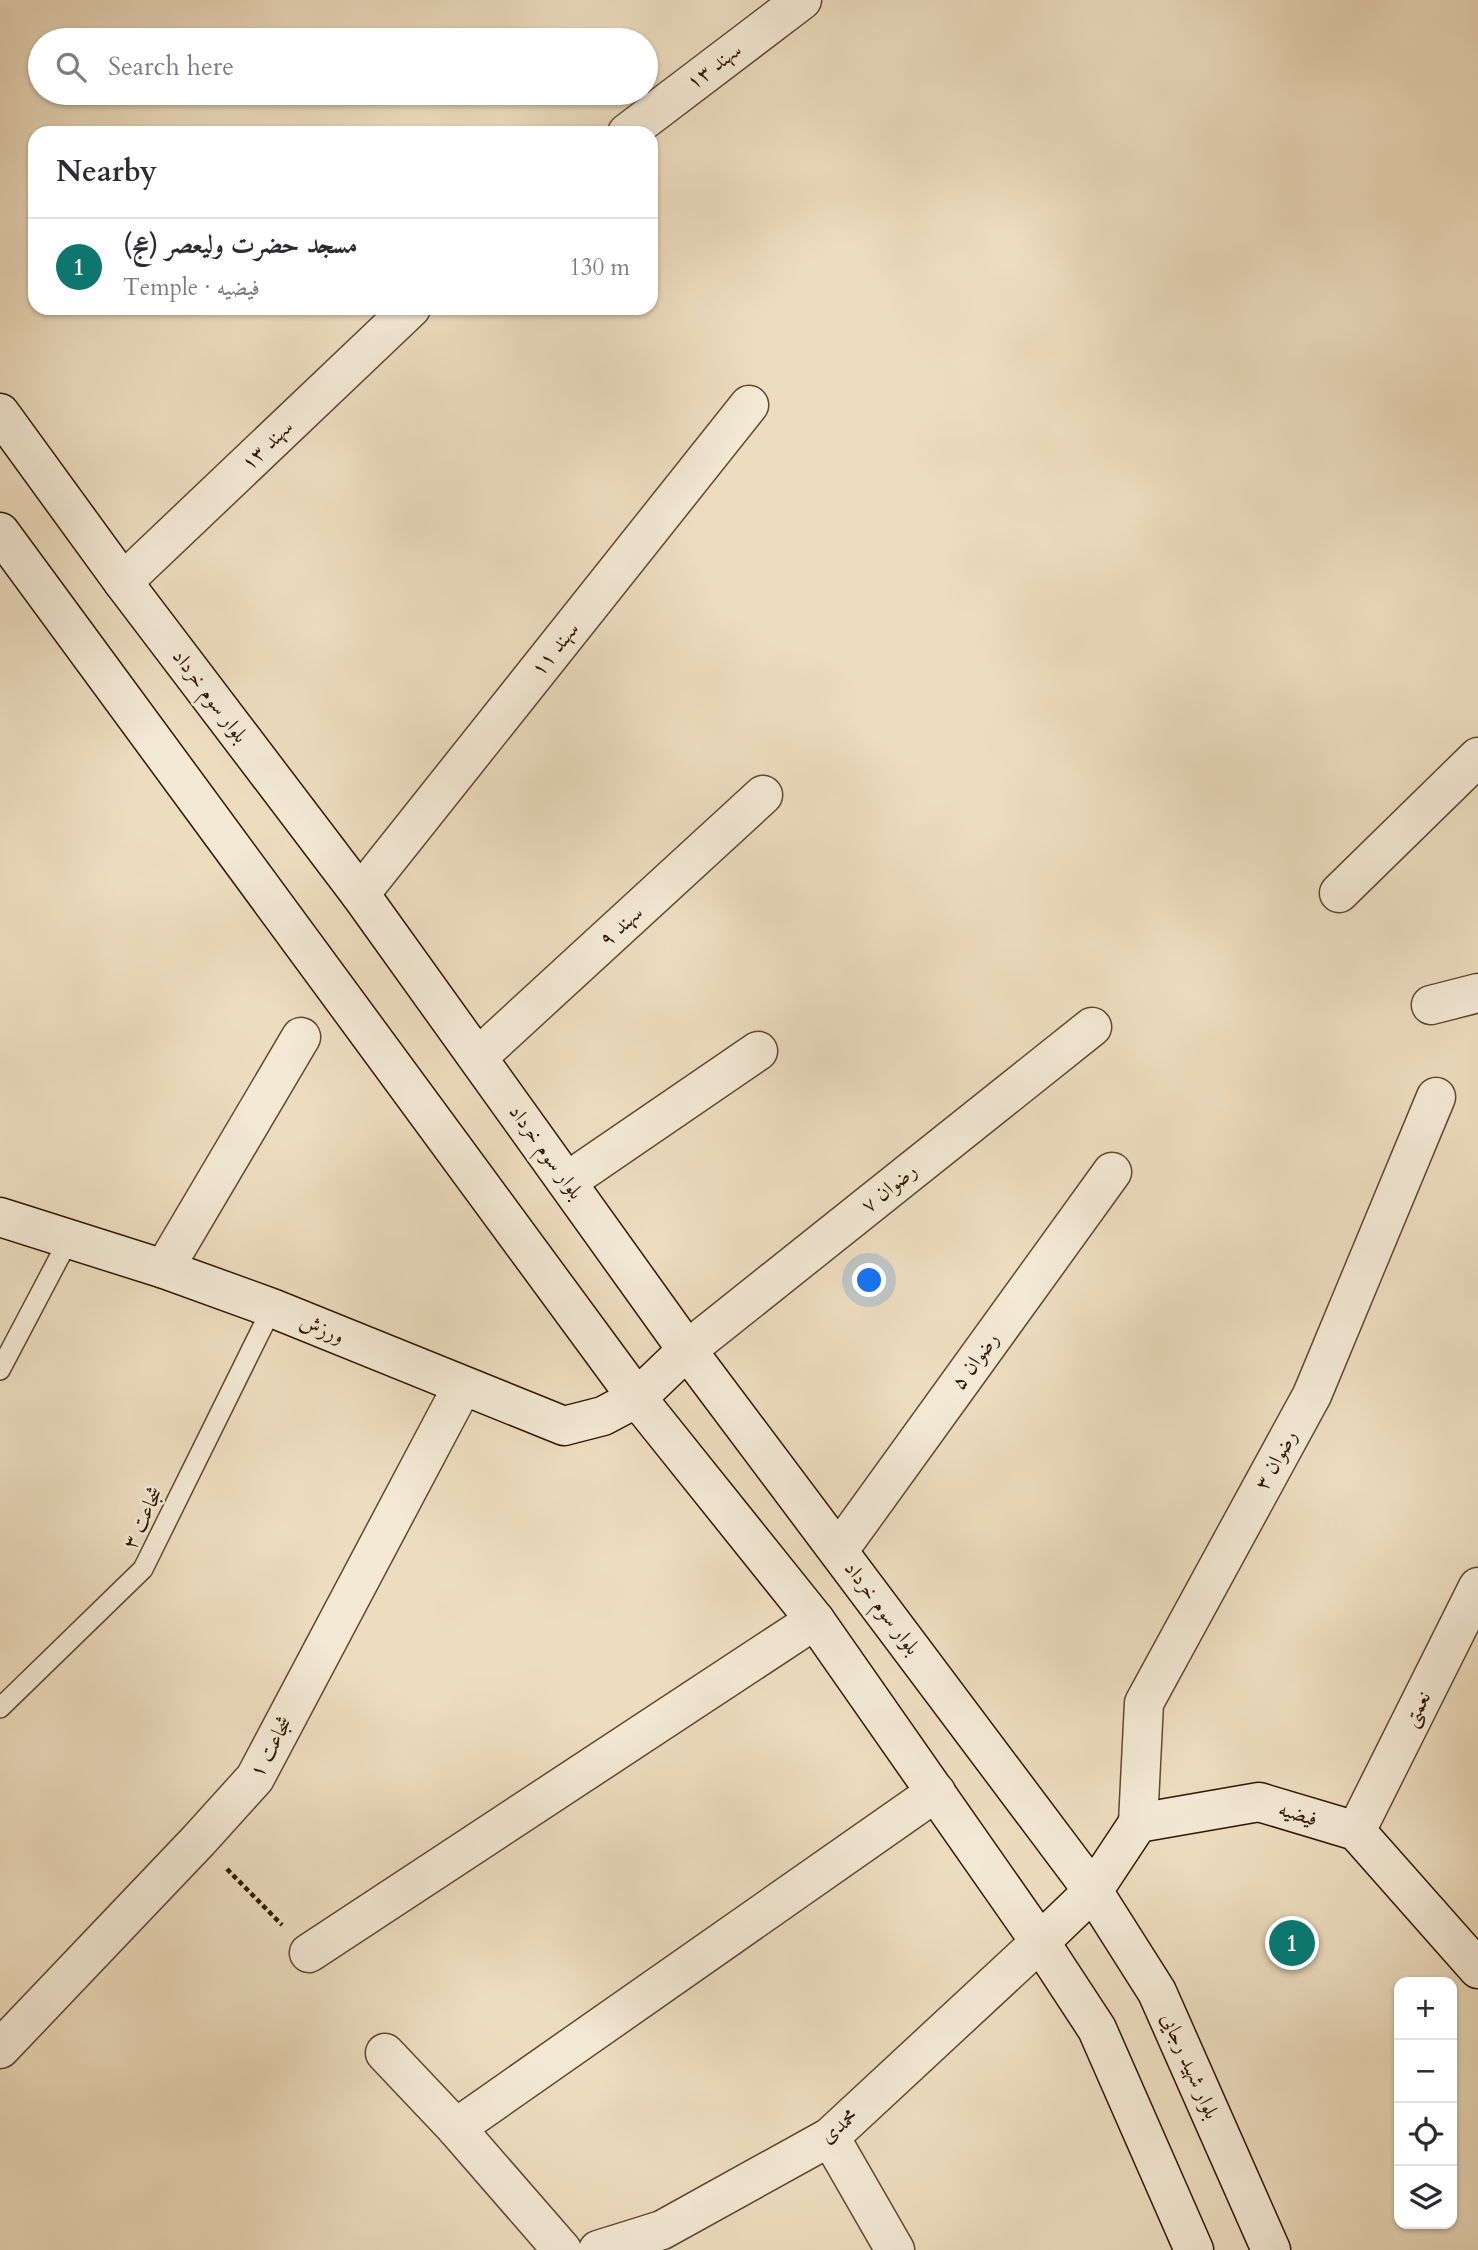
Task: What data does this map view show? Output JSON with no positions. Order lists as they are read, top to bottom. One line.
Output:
{"streets":{"street":["سهند ۱۳","سهند ۱۱","بلوار سوم خرداد","سهند ۹","رضوان ۷","ورزش","رضوان ۵","رضوان ۳","نعمتی","شجاعت ۱","فیضیه","بلوار شهید رجایی","محمدی"],"lane":["شجاعت ۳"]},"crossings":[["سهند ۱۳","بلوار سوم خرداد"],["سهند ۱۱","بلوار سوم خرداد"],["بلوار سوم خرداد","سهند ۹"],["بلوار سوم خرداد","رضوان ۷"],["بلوار سوم خرداد","رضوان ۵"],["بلوار سوم خرداد","بلوار شهید رجایی"],["بلوار سوم خرداد","محمدی"],["رضوان ۷","ورزش"],["ورزش","شجاعت ۳"],["ورزش","شجاعت ۱"],["رضوان ۳","فیضیه"],["نعمتی","فیضیه"],["بلوار شهید رجایی","محمدی"]],"page":{"search":"Search here","heading":"Nearby","list":[{"mark":"1","name":"مسجد حضرت ولیعصر (عج)","note":"Temple · فیضیه","value":"130 m"}],"pins":"1","map_buttons":["+","−"]}}
